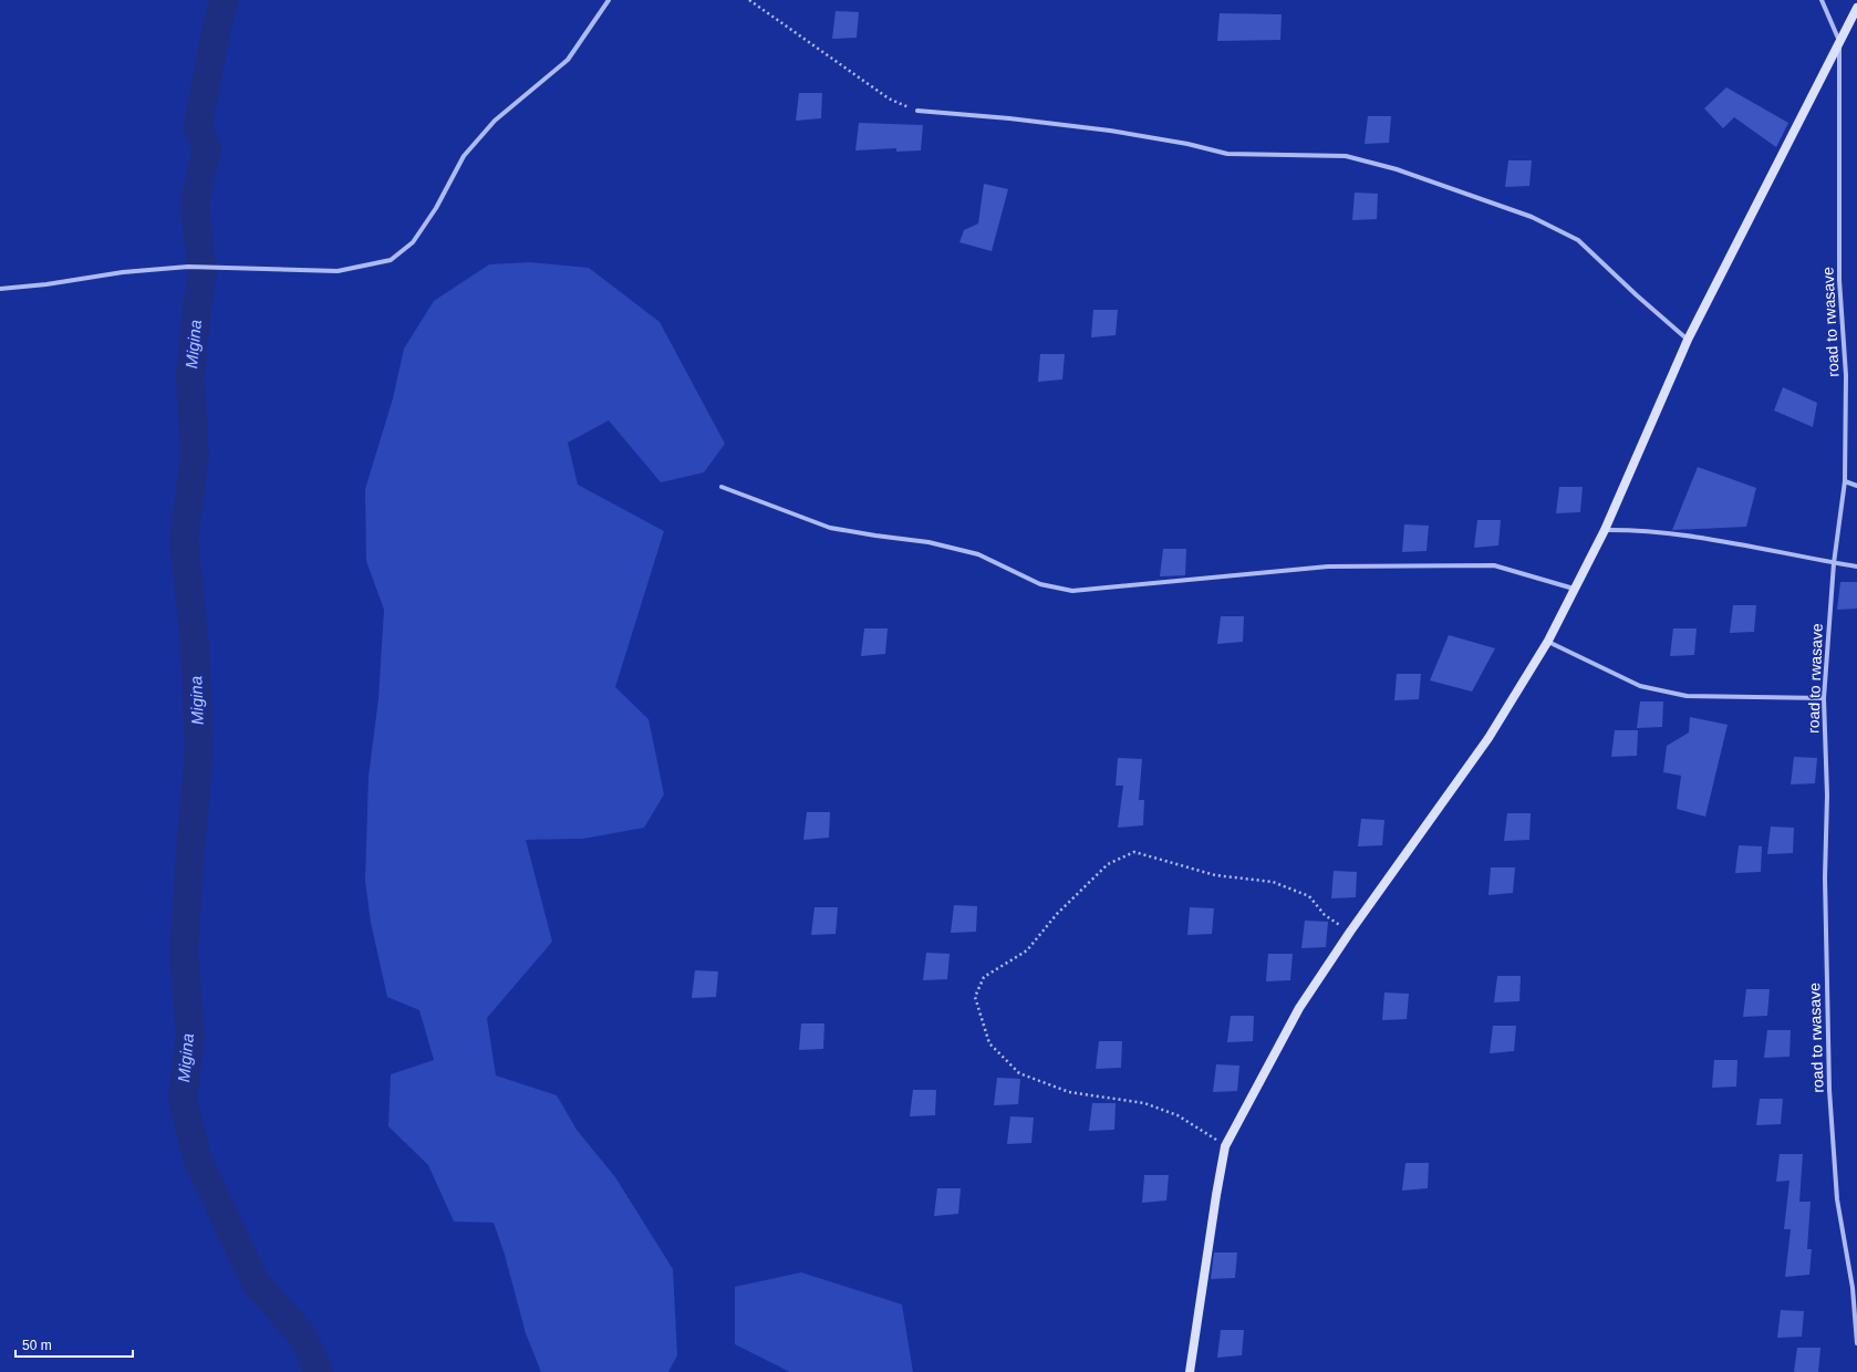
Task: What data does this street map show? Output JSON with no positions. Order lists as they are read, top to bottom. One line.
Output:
{"streets":{"street":["road to rwasave"]},"water":["Migina"],"scale_bar":"50 m"}
